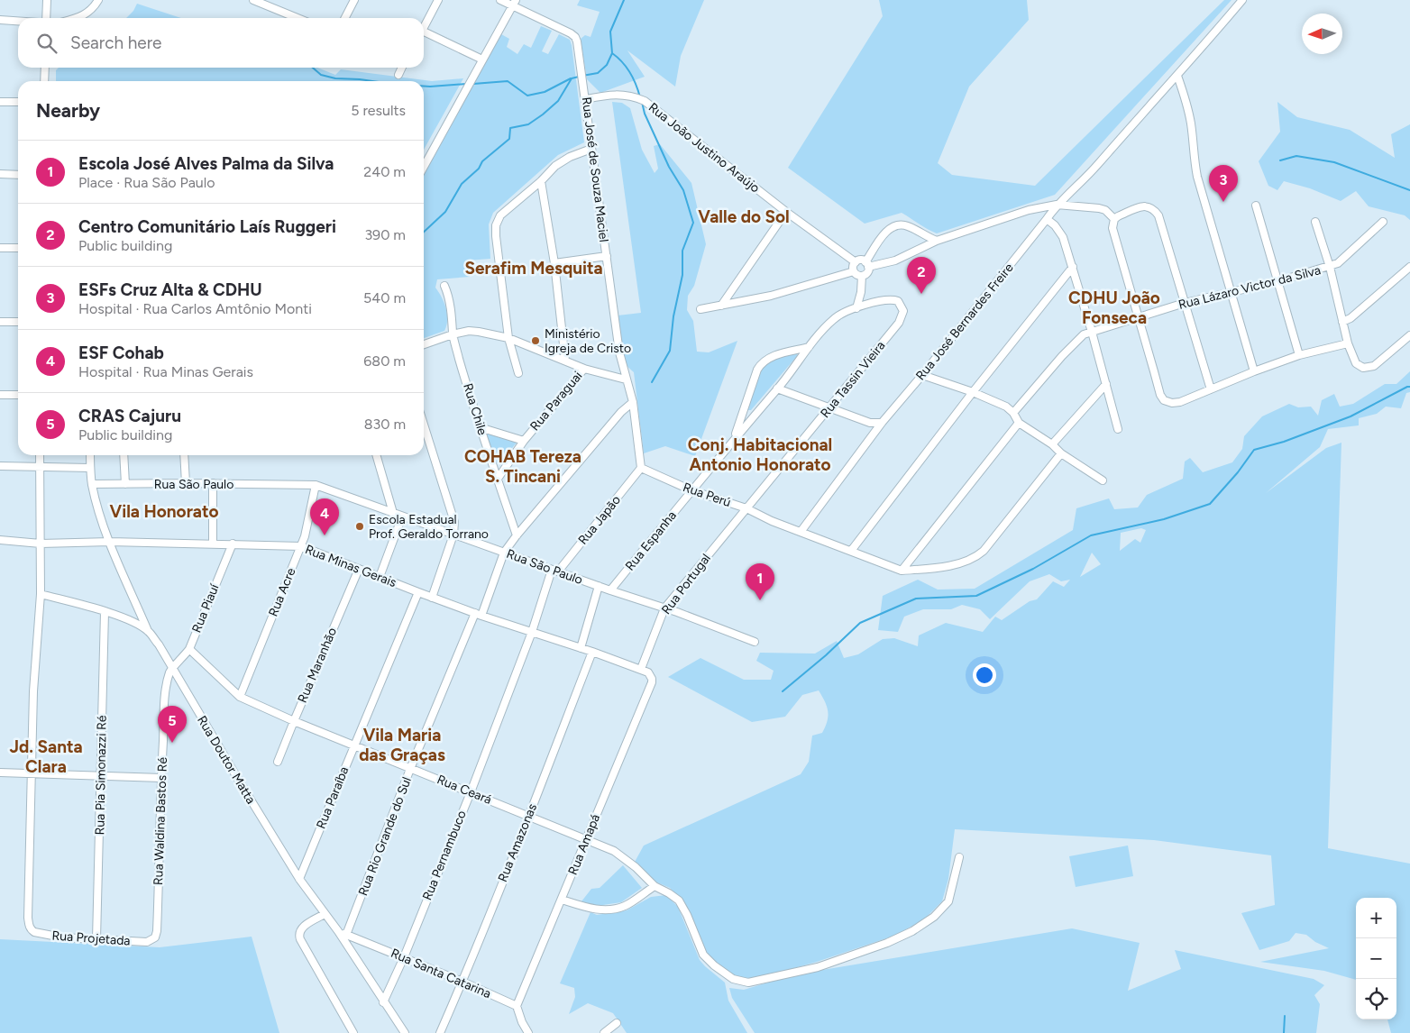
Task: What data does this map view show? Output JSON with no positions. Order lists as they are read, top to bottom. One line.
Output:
{"streets":{"street":["Rua João Justino Araújo","Rua José de Souza Maciel","Rua Lázaro Victor da Silva","Rua José Bernardes Freire","Rua Tassin Vieira","Rua Paraguai","Rua Chile","Rua São Paulo","Rua Perú","Rua Japão","Rua Espanha","Rua Minas Gerais","Rua Portugal","Rua Acre","Rua Piauí","Rua Maranhão","Rua Doutor Matta","Rua Pia Simonazzi Ré","Rua Ceará","Rua Paraíba","Rua Waldina Bastos Ré","Rua Rio Grande do Sul","Rua Amazonas","Rua Amapá","Rua Pernambuco","Rua Projetada","Rua Santa Catarina"]},"crossings":[["Rua João Justino Araújo","Rua José de Souza Maciel"],["Rua José de Souza Maciel","Rua Perú"],["Rua José de Souza Maciel","Rua Japão"],["Rua José de Souza Maciel","Rua Rio Grande do Sul"],["Rua José Bernardes Freire","Rua Perú"],["Rua Tassin Vieira","Rua Perú"],["Rua Tassin Vieira","Rua Espanha"],["Rua Tassin Vieira","Rua Portugal"],["Rua Paraguai","Rua Chile"],["Rua Chile","Rua Rio Grande do Sul"],["Rua São Paulo","Rua Japão"],["Rua São Paulo","Rua Espanha"],["Rua São Paulo","Rua Portugal"],["Rua São Paulo","Rua Acre"],["Rua São Paulo","Rua Rio Grande do Sul"],["Rua Perú","Rua Japão"],["Rua Perú","Rua Espanha"],["Rua Perú","Rua Portugal"],["Rua Japão","Rua Minas Gerais"],["Rua Japão","Rua Pernambuco"],["Rua Minas Gerais","Rua Portugal"],["Rua Minas Gerais","Rua Acre"],["Rua Minas Gerais","Rua Piauí"],["Rua Minas Gerais","Rua Maranhão"],["Rua Minas Gerais","Rua Paraíba"],["Rua Minas Gerais","Rua Rio Grande do Sul"],["Rua Minas Gerais","Rua Amazonas"],["Rua Minas Gerais","Rua Amapá"],["Rua Minas Gerais","Rua Pernambuco"],["Rua Portugal","Rua Amapá"],["Rua Acre","Rua Ceará"],["Rua Piauí","Rua Doutor Matta"],["Rua Piauí","Rua Ceará"],["Rua Piauí","Rua Waldina Bastos Ré"],["Rua Maranhão","Rua Ceará"],["Rua Doutor Matta","Rua Pia Simonazzi Ré"],["Rua Doutor Matta","Rua Paraíba"],["Rua Doutor Matta","Rua Waldina Bastos Ré"],["Rua Doutor Matta","Rua Pernambuco"],["Rua Doutor Matta","Rua Santa Catarina"],["Rua Pia Simonazzi Ré","Rua Projetada"],["Rua Ceará","Rua Paraíba"],["Rua Ceará","Rua Rio Grande do Sul"],["Rua Ceará","Rua Amazonas"],["Rua Ceará","Rua Amapá"],["Rua Ceará","Rua Pernambuco"],["Rua Waldina Bastos Ré","Rua Projetada"],["Rua Rio Grande do Sul","Rua Santa Catarina"],["Rua Amazonas","Rua Santa Catarina"],["Rua Amapá","Rua Santa Catarina"],["Rua Pernambuco","Rua Santa Catarina"]],"districts":["Valle do Sol","Serafim Mesquita","CDHU João Fonseca","Conj. Habitacional Antonio Honorato","COHAB Tereza S. Tincani","Vila Honorato","Vila Maria das Graças","Jd. Santa Clara"],"places":["Ministério Igreja de Cristo","Escola Estadual Prof. Geraldo Torrano"],"north":"left","page":{"search":"Search here","heading":["Nearby","5 results"],"list":[{"mark":"1","name":"Escola José Alves Palma da Silva","note":"Place · Rua São Paulo","value":"240 m"},{"mark":"2","name":"Centro Comunitário Laís Ruggeri","note":"Public building","value":"390 m"},{"mark":"3","name":"ESFs Cruz Alta & CDHU","note":"Hospital · Rua Carlos Amtônio Monti","value":"540 m"},{"mark":"4","name":"ESF Cohab","note":"Hospital · Rua Minas Gerais","value":"680 m"},{"mark":"5","name":"CRAS Cajuru","note":"Public building","value":"830 m"}],"pins":["3","2","4","1","5"],"map_buttons":["+","−"]}}
